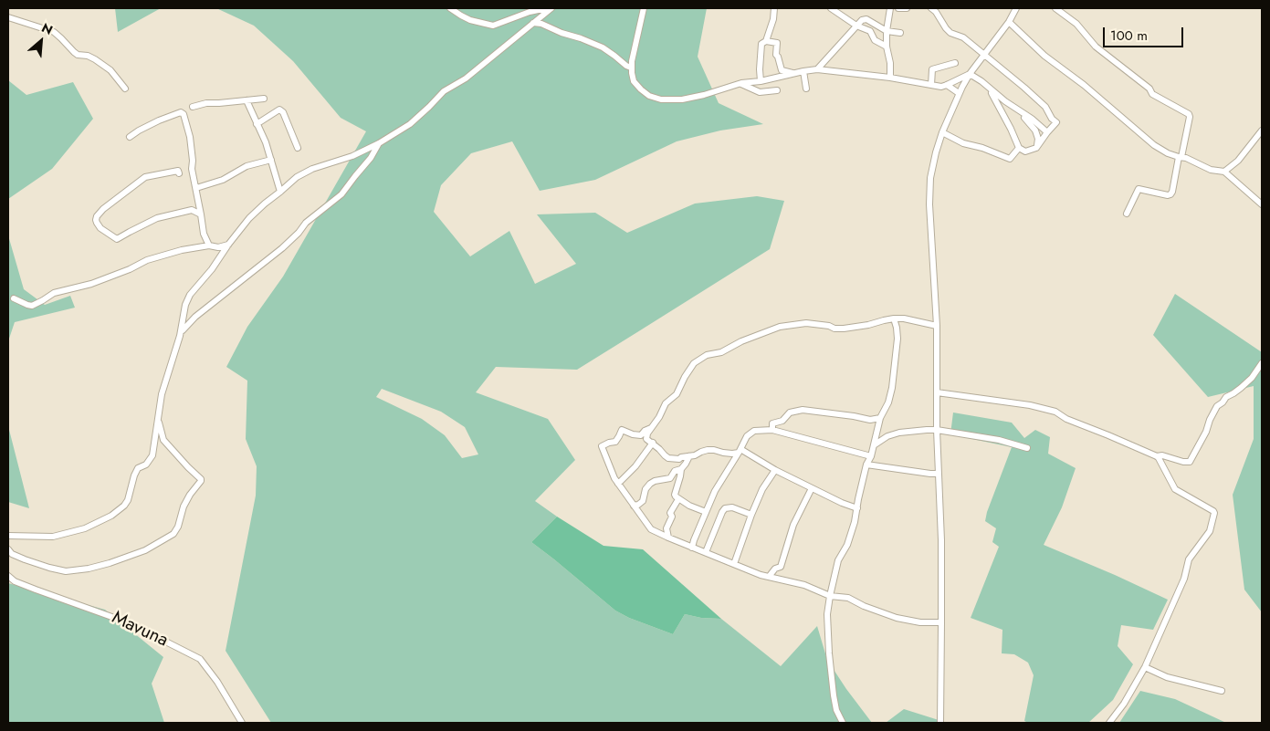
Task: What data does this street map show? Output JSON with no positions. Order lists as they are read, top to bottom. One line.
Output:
{"streets":{"street":["Mavuna"]},"scale_bar":"100 m","north":"top right"}
